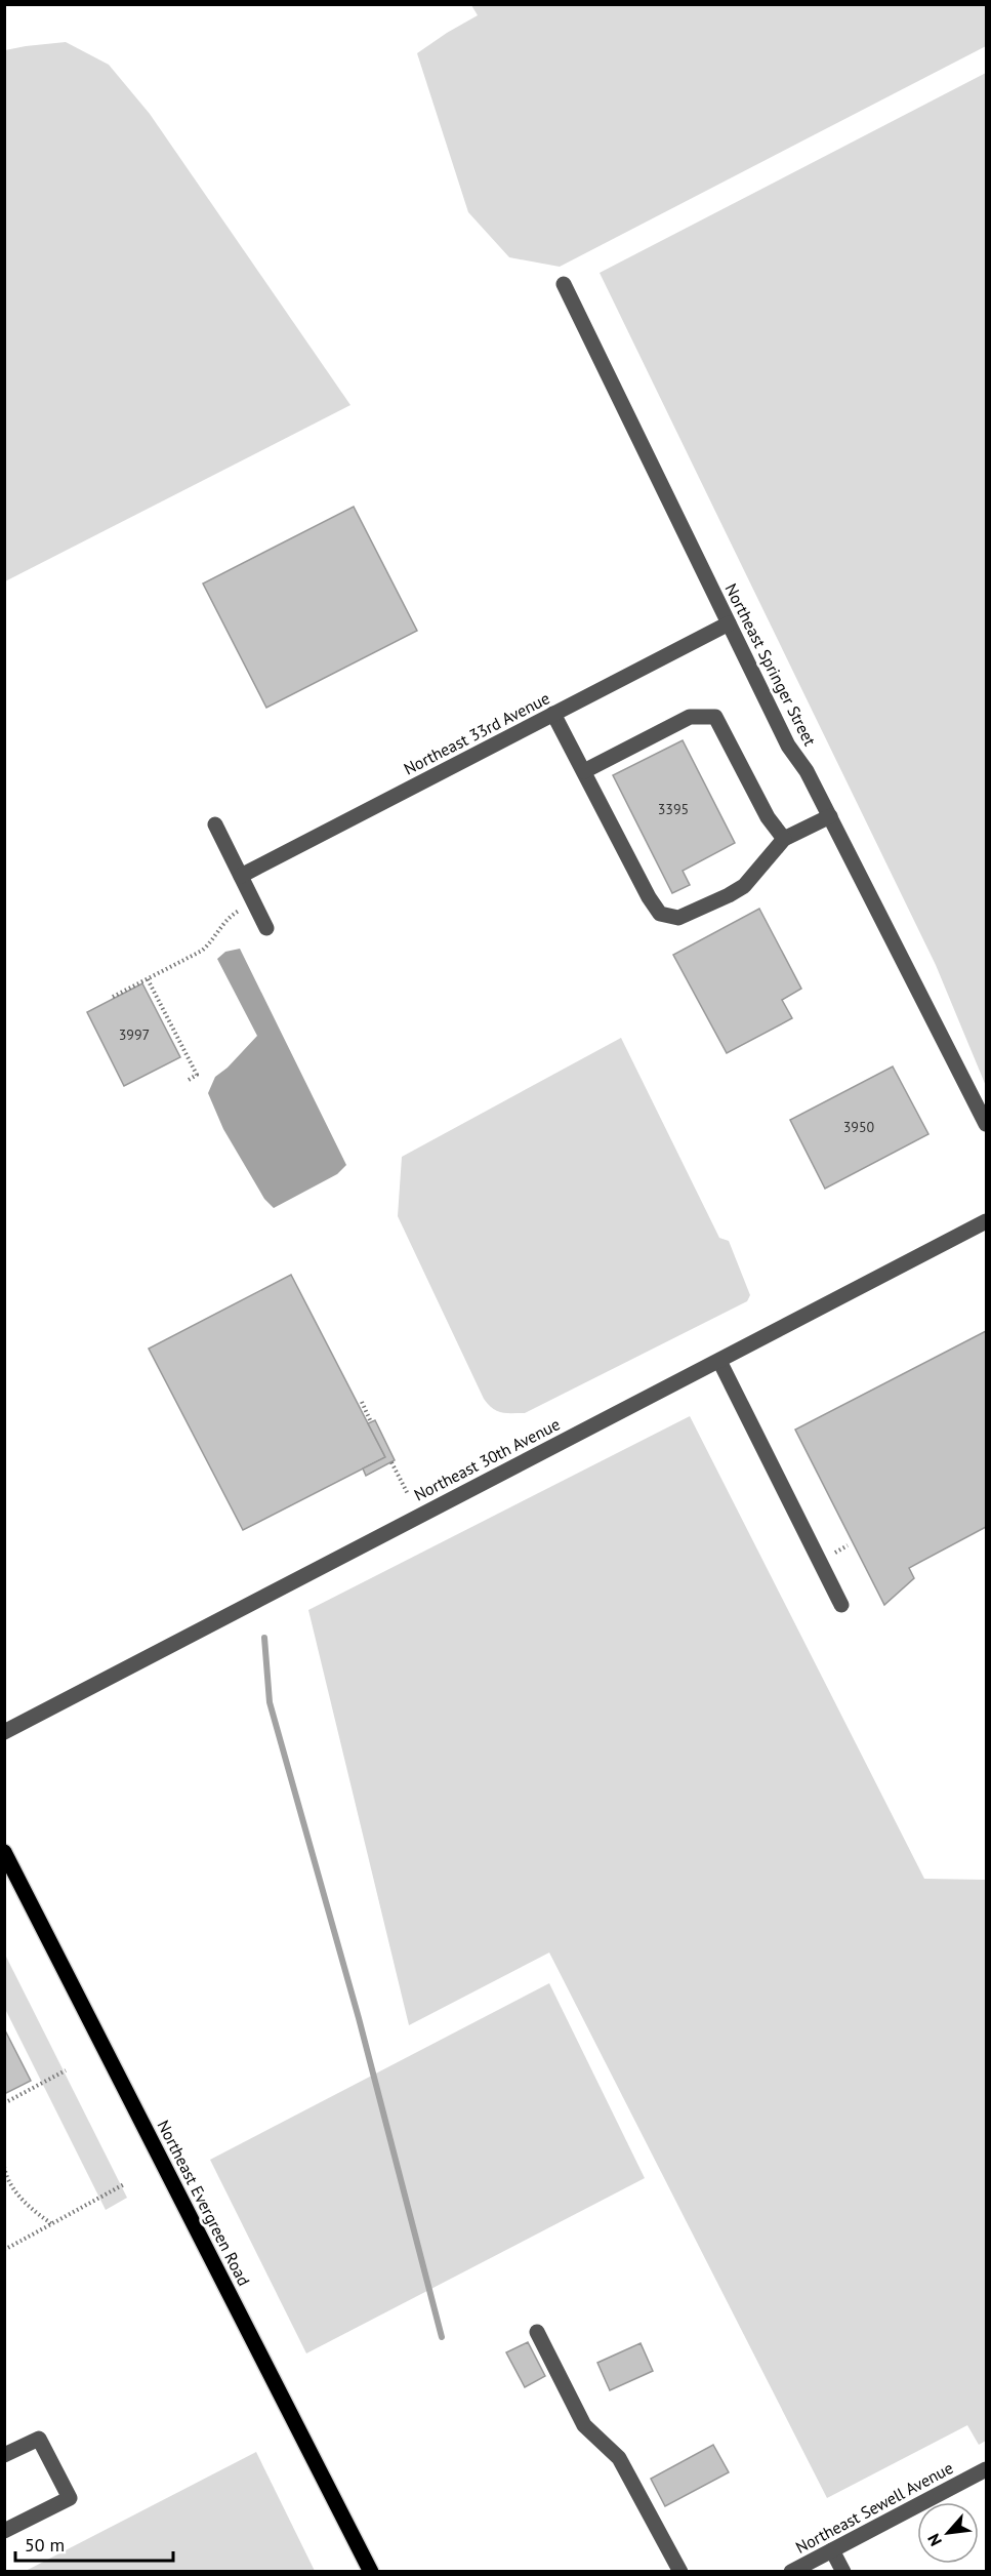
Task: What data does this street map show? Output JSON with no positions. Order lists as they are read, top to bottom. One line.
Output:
{"streets":{"main road":["Northeast Evergreen Road"],"street":["Northeast Springer Street","Northeast 33rd Avenue","Northeast 30th Avenue","Northeast Sewell Avenue"]},"crossings":[["Northeast Springer Street","Northeast 33rd Avenue"]],"house_numbers":["3395","3997","3950"],"scale_bar":"50 m","north":"bottom left"}
